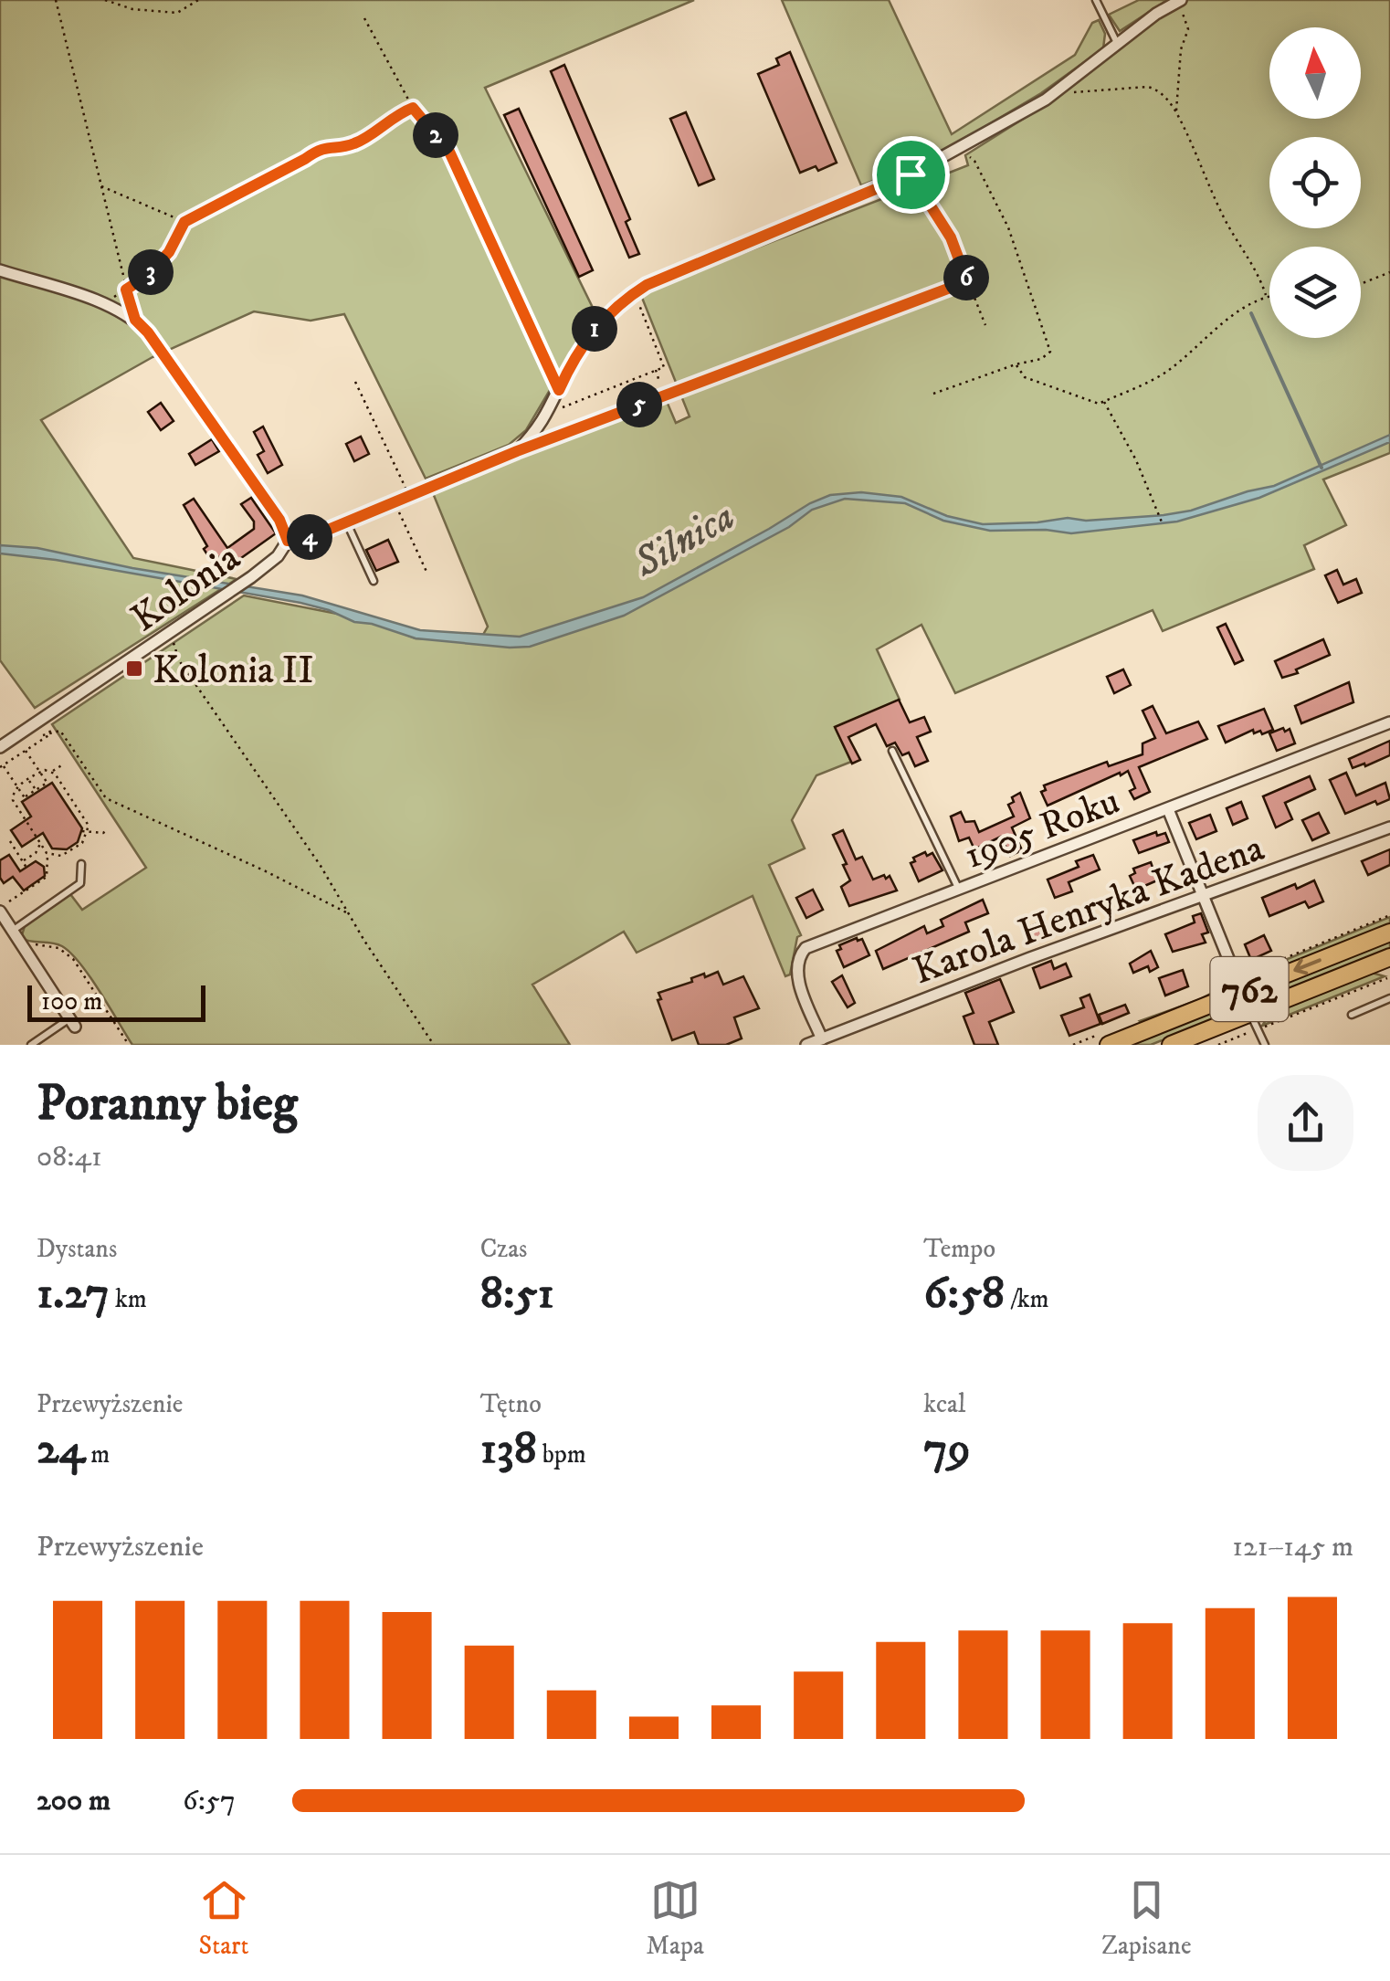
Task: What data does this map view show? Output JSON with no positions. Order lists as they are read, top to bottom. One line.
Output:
{"streets":{"main road":["762"],"street":["Kolonia","1905 Roku","Karola Henryka Kadena"]},"crossings":[["1905 Roku","Karola Henryka Kadena"]],"water":["Silnica"],"places":{"transit":["Kolonia II"]},"scale_bar":"100 m","north":"top","page":{"pins":["2","3","6","1","5","4"],"scale":"100 m","heading":["Poranny bieg","08:41"],"stats":[["Dystans","1.27 km"],["Czas","8:51"],["Tempo","6:58 /km"],["Przewyższenie","24 m"],["Tętno","138 bpm"],["kcal","79"]],"chart":["Przewyższenie","121–145 m"],"list":[{"name":"200 m","note":"6:57"}],"tabs":["Start","Mapa","Zapisane"]}}
